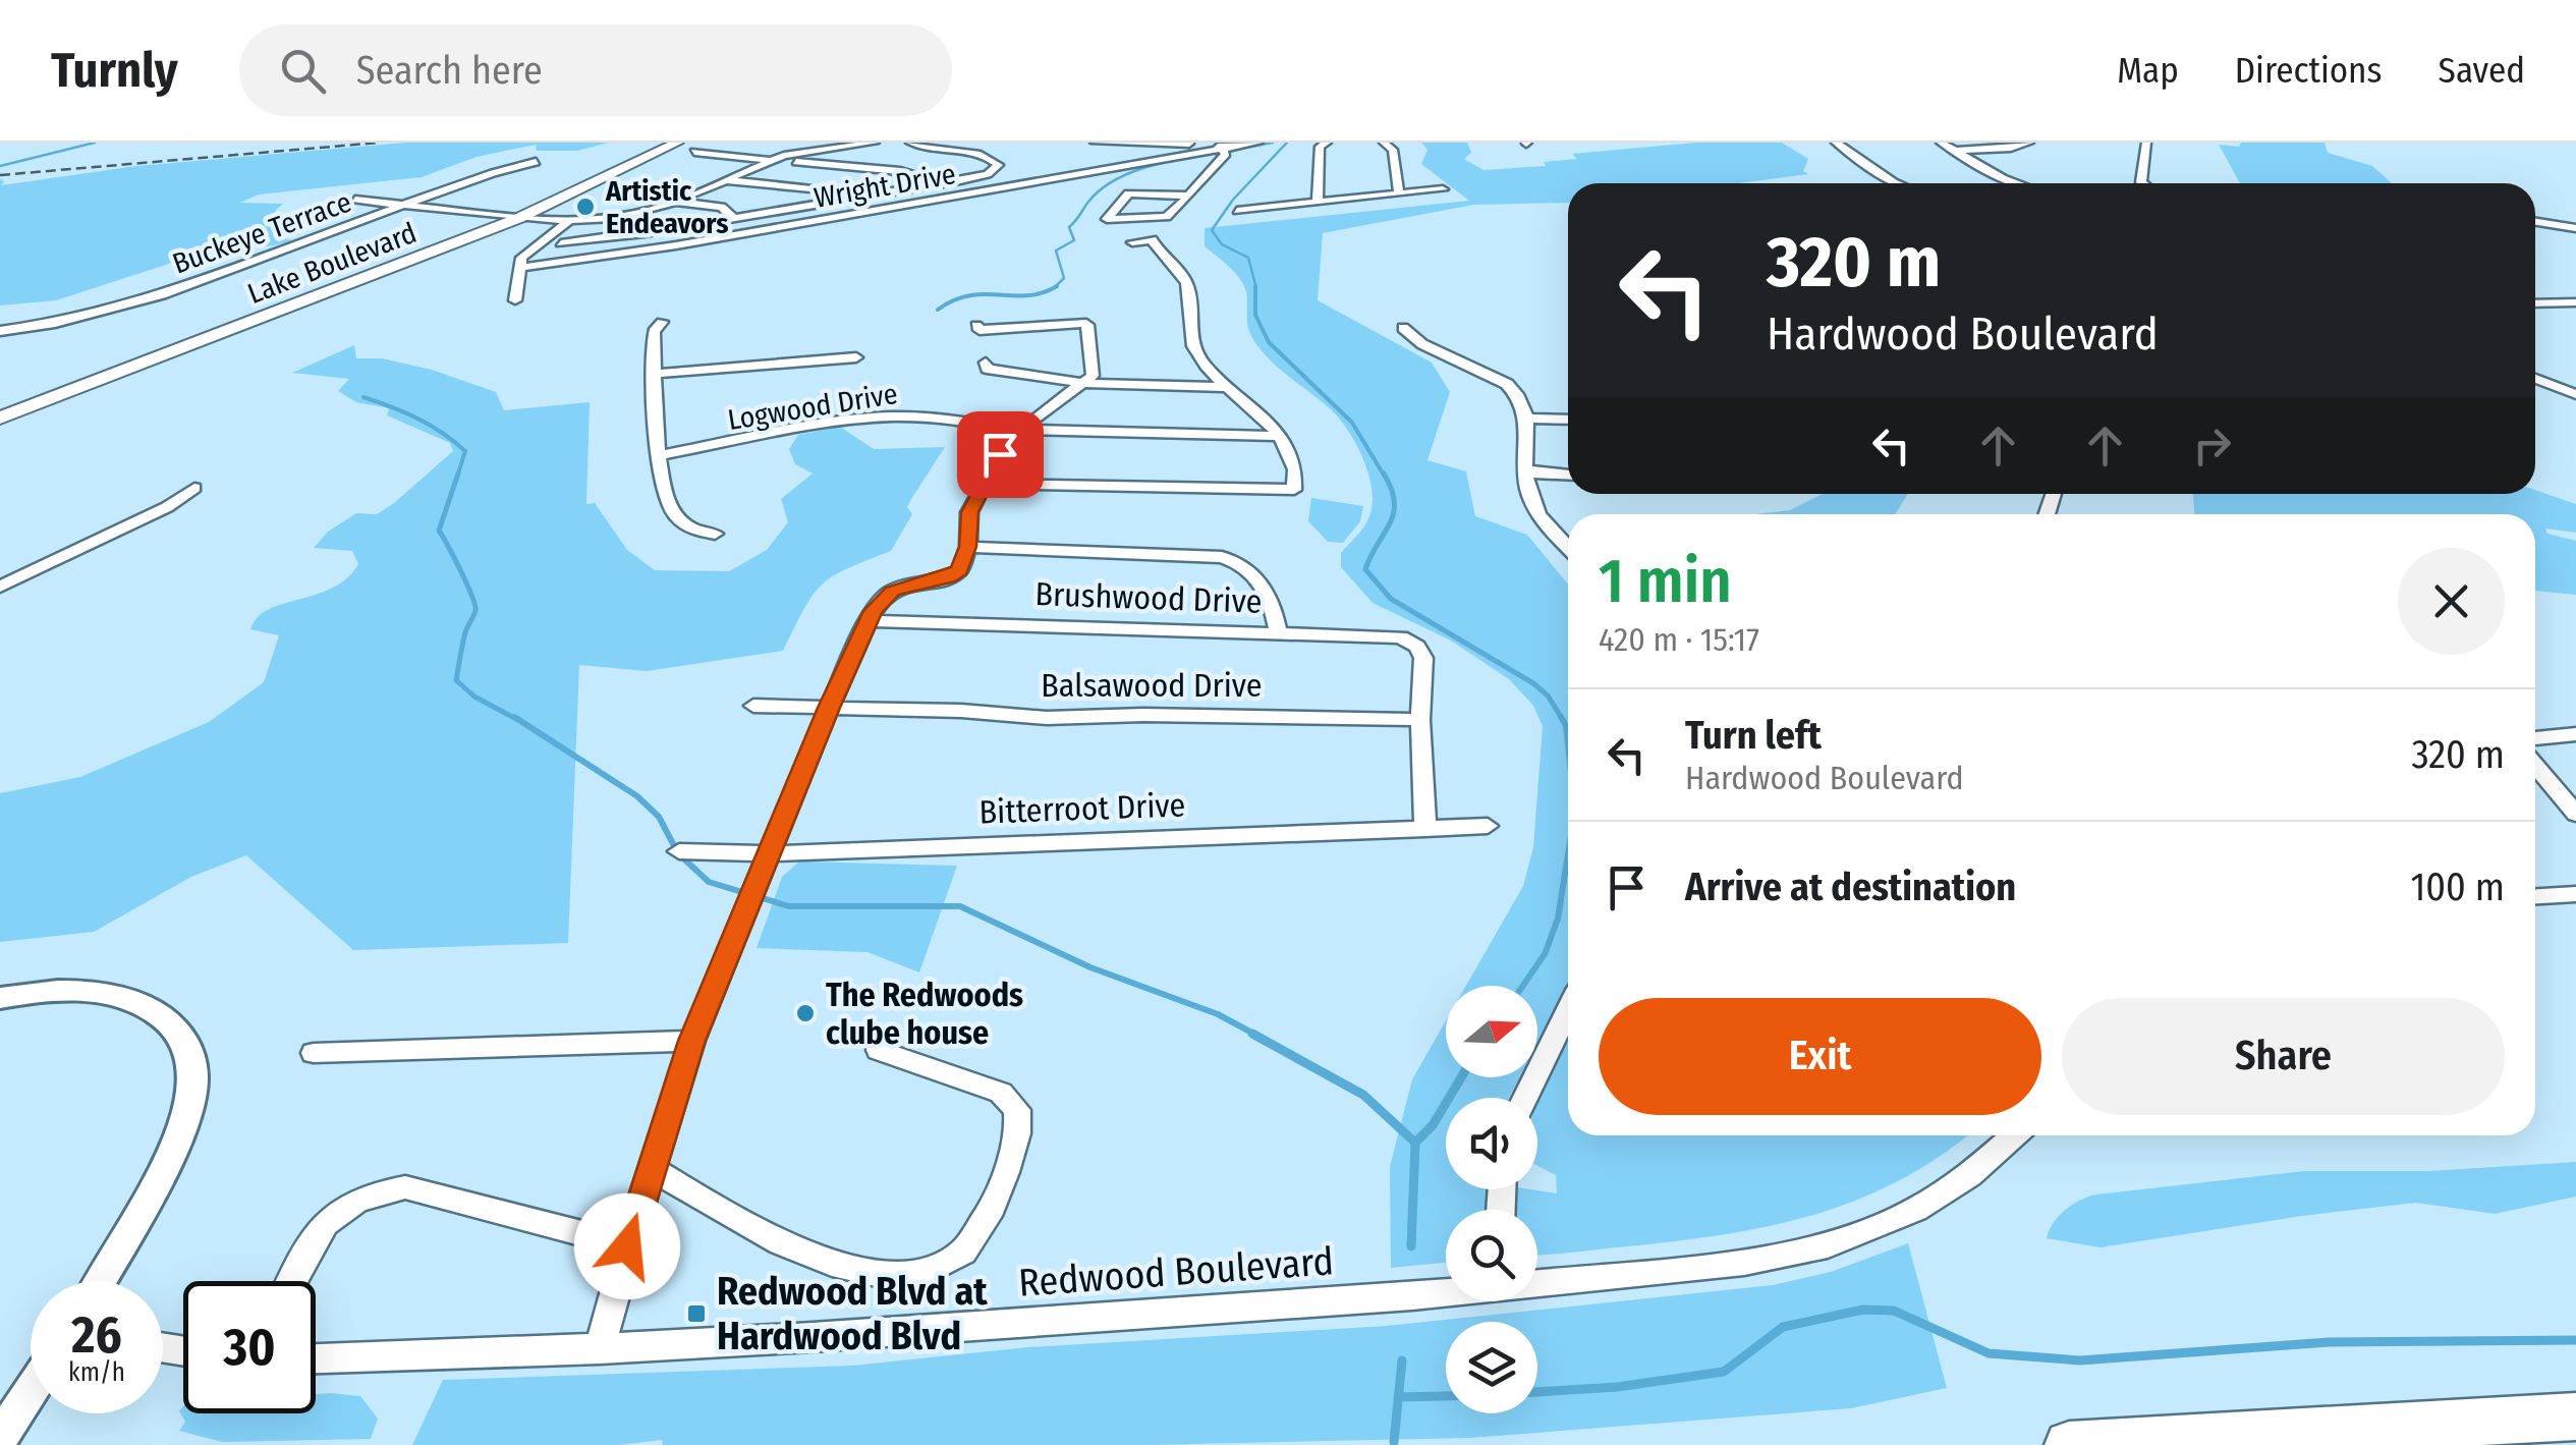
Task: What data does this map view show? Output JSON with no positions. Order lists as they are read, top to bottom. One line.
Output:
{"streets":{"main road":["Lake Boulevard"],"street":["Wright Drive","Buckeye Terrace","Logwood Drive","Brushwood Drive","Balsawood Drive","Bitterroot Drive","Redwood Boulevard"]},"crossings":[["Brushwood Drive","Balsawood Drive"]],"places":{"other":["Artistic Endeavors","The Redwoods clube house"],"transit":["Redwood Blvd at Hardwood Blvd"]},"north":"right","page":{"header":"Turnly","search":"Search here","nav":["Map","Directions","Saved"],"turn":["320 m","Hardwood Boulevard"],"heading":["1 min","420 m · 15:17"],"list":[{"name":"Turn left","note":"Hardwood Boulevard","value":"320 m"},{"name":"Arrive at destination","value":"100 m"}],"buttons":["Exit","Share"],"speed":"26 km/h","limit":"30"}}
